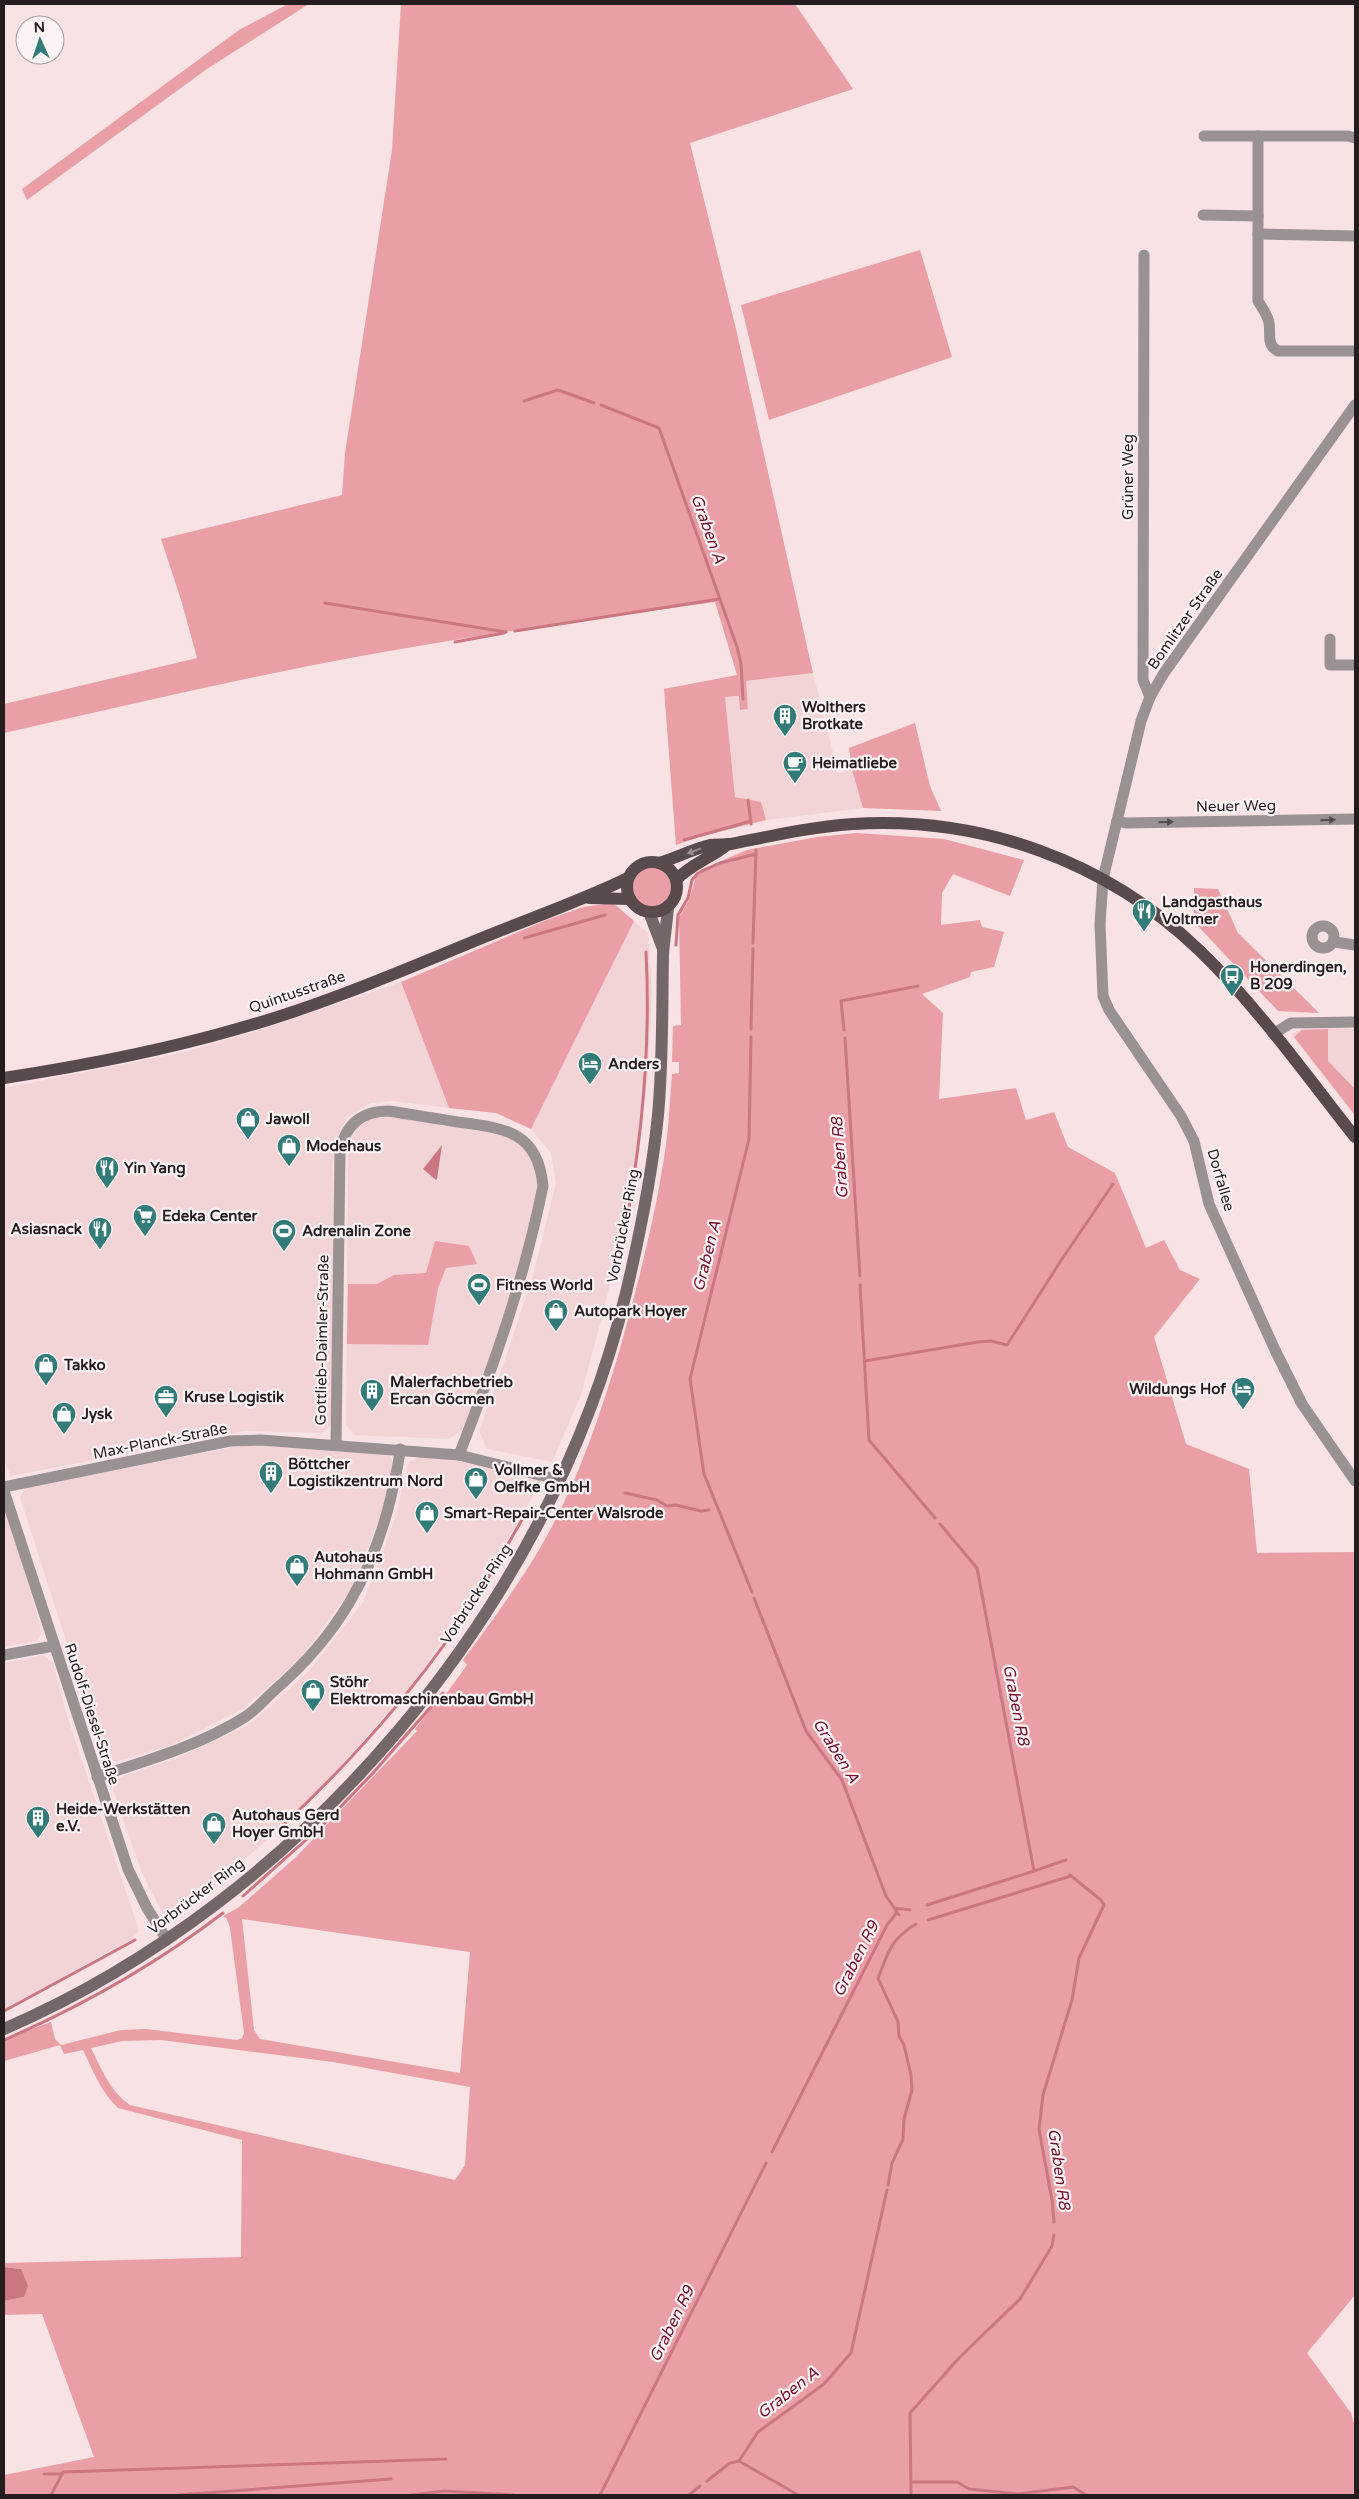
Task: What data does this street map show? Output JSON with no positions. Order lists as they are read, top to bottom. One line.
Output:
{"streets":{"main road":["Quintusstraße","Vorbrücker Ring"],"street":["Grüner Weg","Bomlitzer Straße","Neuer Weg","Dorfallee","Gottlieb-Daimler-Straße","Max-Planck-Straße","Rudolf-Diesel-Straße"]},"crossings":[["Grüner Weg","Bomlitzer Straße"],["Bomlitzer Straße","Neuer Weg"],["Bomlitzer Straße","Dorfallee"],["Quintusstraße","Vorbrücker Ring"],["Vorbrücker Ring","Max-Planck-Straße"],["Vorbrücker Ring","Rudolf-Diesel-Straße"],["Gottlieb-Daimler-Straße","Max-Planck-Straße"],["Max-Planck-Straße","Rudolf-Diesel-Straße"]],"one_way":["Neuer Weg"],"water":["Graben A","Graben R8","Graben R9"],"places":{"building":["Wolthers Brotkate","Malerfachbetrieb Ercan Göcmen","Böttcher Logistikzentrum Nord","Heide-Werkstätten e.V."],"cafe":["Heimatliebe"],"restaurant":["Landgasthaus Voltmer","Yin Yang","Asiasnack"],"bus stop":["Honerdingen, B 209"],"hotel":["Anders","Wildungs Hof"],"shop":["Jawoll","Modehaus","Autopark Hoyer","Takko","Jysk","Vollmer & Oelfke GmbH","Smart-Repair-Center Walsrode","Autohaus Hohmann GmbH","Stöhr Elektromaschinenbau GmbH","Autohaus Gerd Hoyer GmbH"],"supermarket":["Edeka Center"],"sports":["Adrenalin Zone","Fitness World"],"office":["Kruse Logistik"]},"north":"top"}
